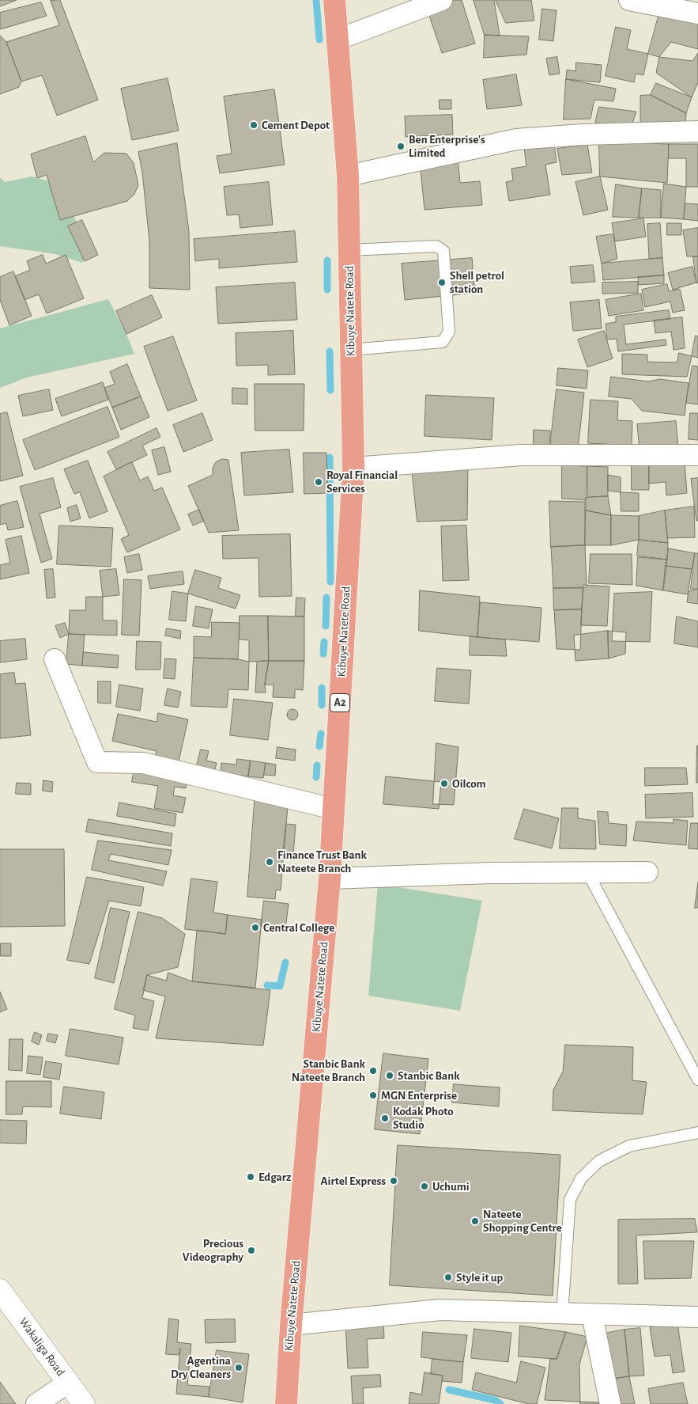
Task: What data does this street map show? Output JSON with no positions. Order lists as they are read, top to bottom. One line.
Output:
{"streets":{"main road":["Kibuye Natete Road","A2","Wakaliga Road"]},"places":["Cement Depot","Ben Enterprise's Limited","Shell petrol station","Royal Financial Services","Oilcom","Finance Trust Bank Nateete Branch","Central College","Stanbic Bank Nateete Branch","Stanbic Bank","MGN Enterprise","Kodak Photo Studio","Edgarz","Airtel Express","Uchumi","Nateete Shopping Centre","Precious Videography","Style it up","Agentina Dry Cleaners"]}
